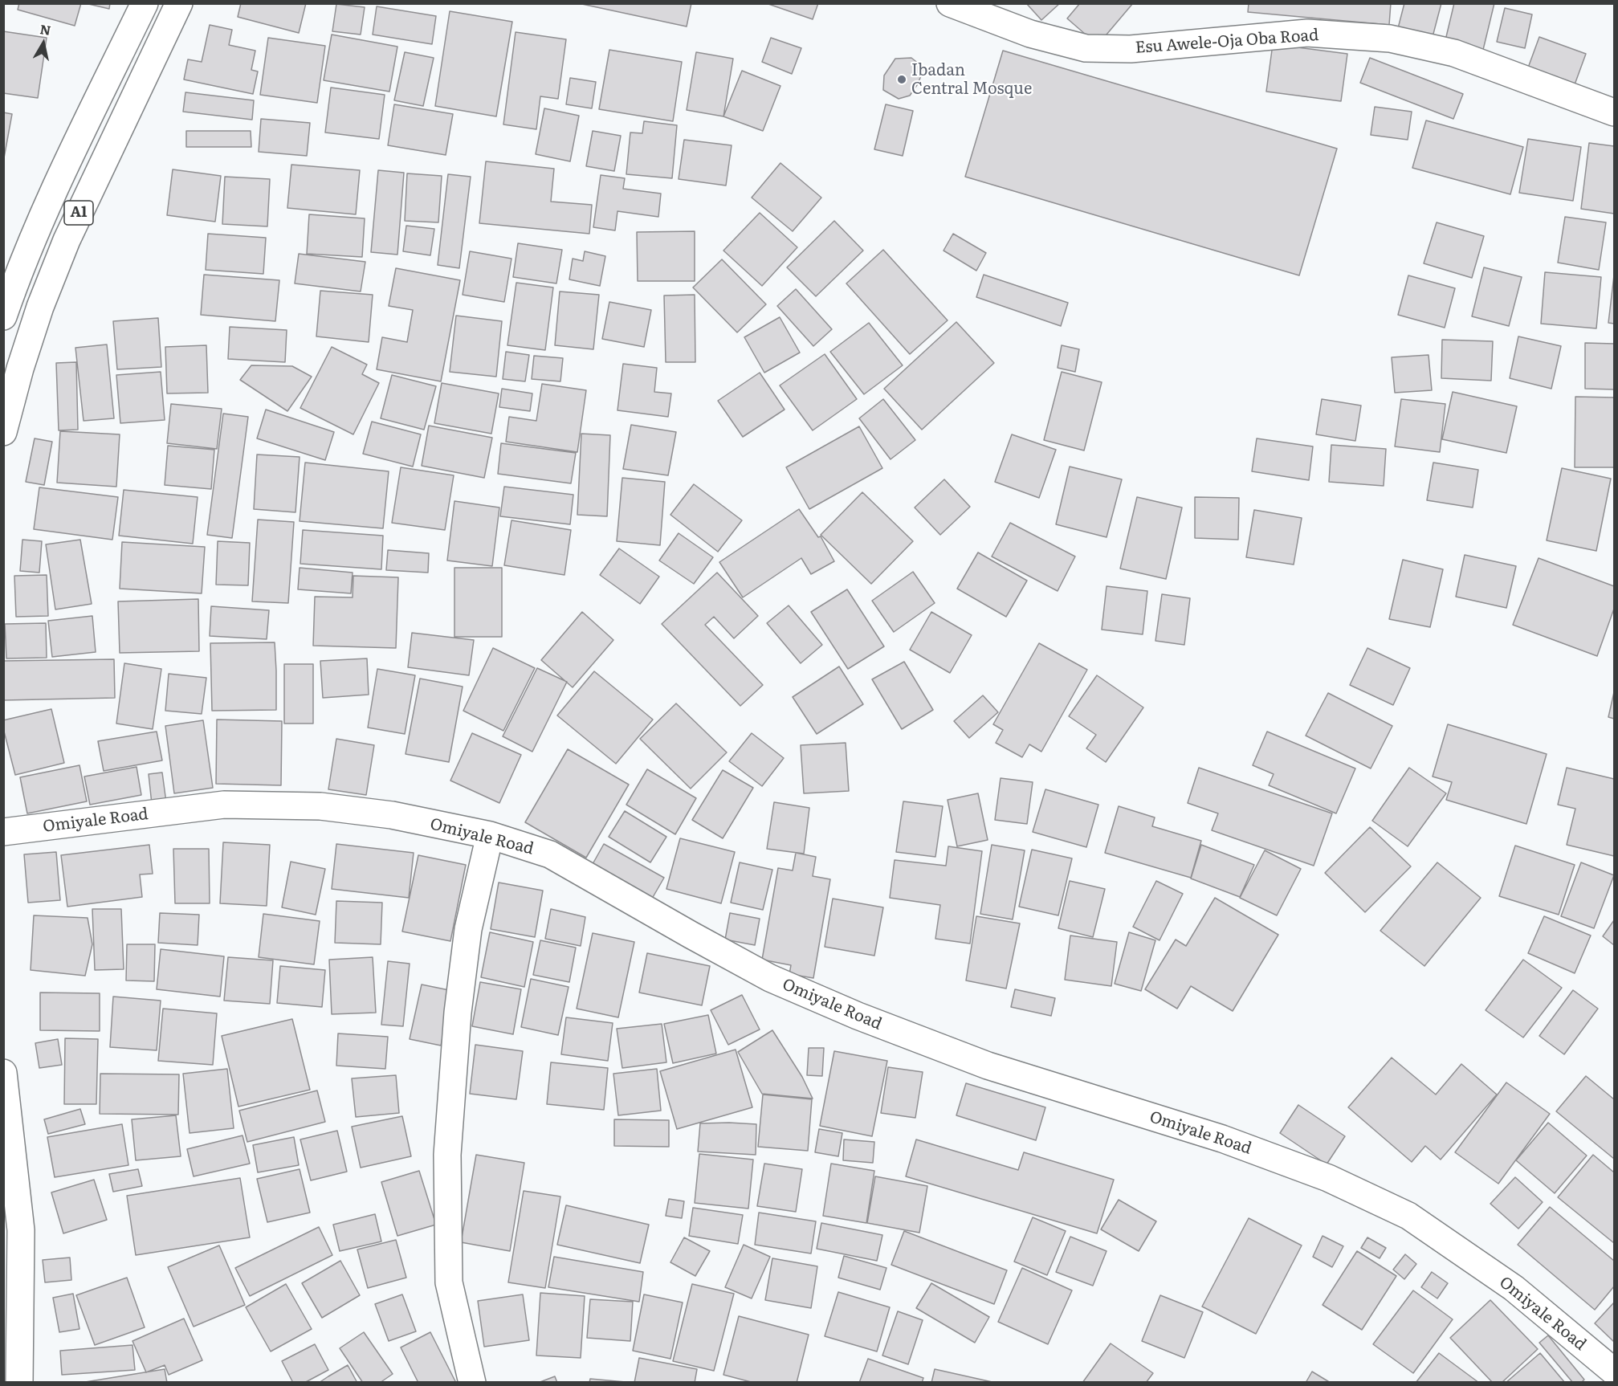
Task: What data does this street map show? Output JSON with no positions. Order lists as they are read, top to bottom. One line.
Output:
{"streets":{"main road":["Esu Awele-Oja Oba Road","A1","Omiyale Road"]},"places":["Ibadan Central Mosque"],"north":"top"}
